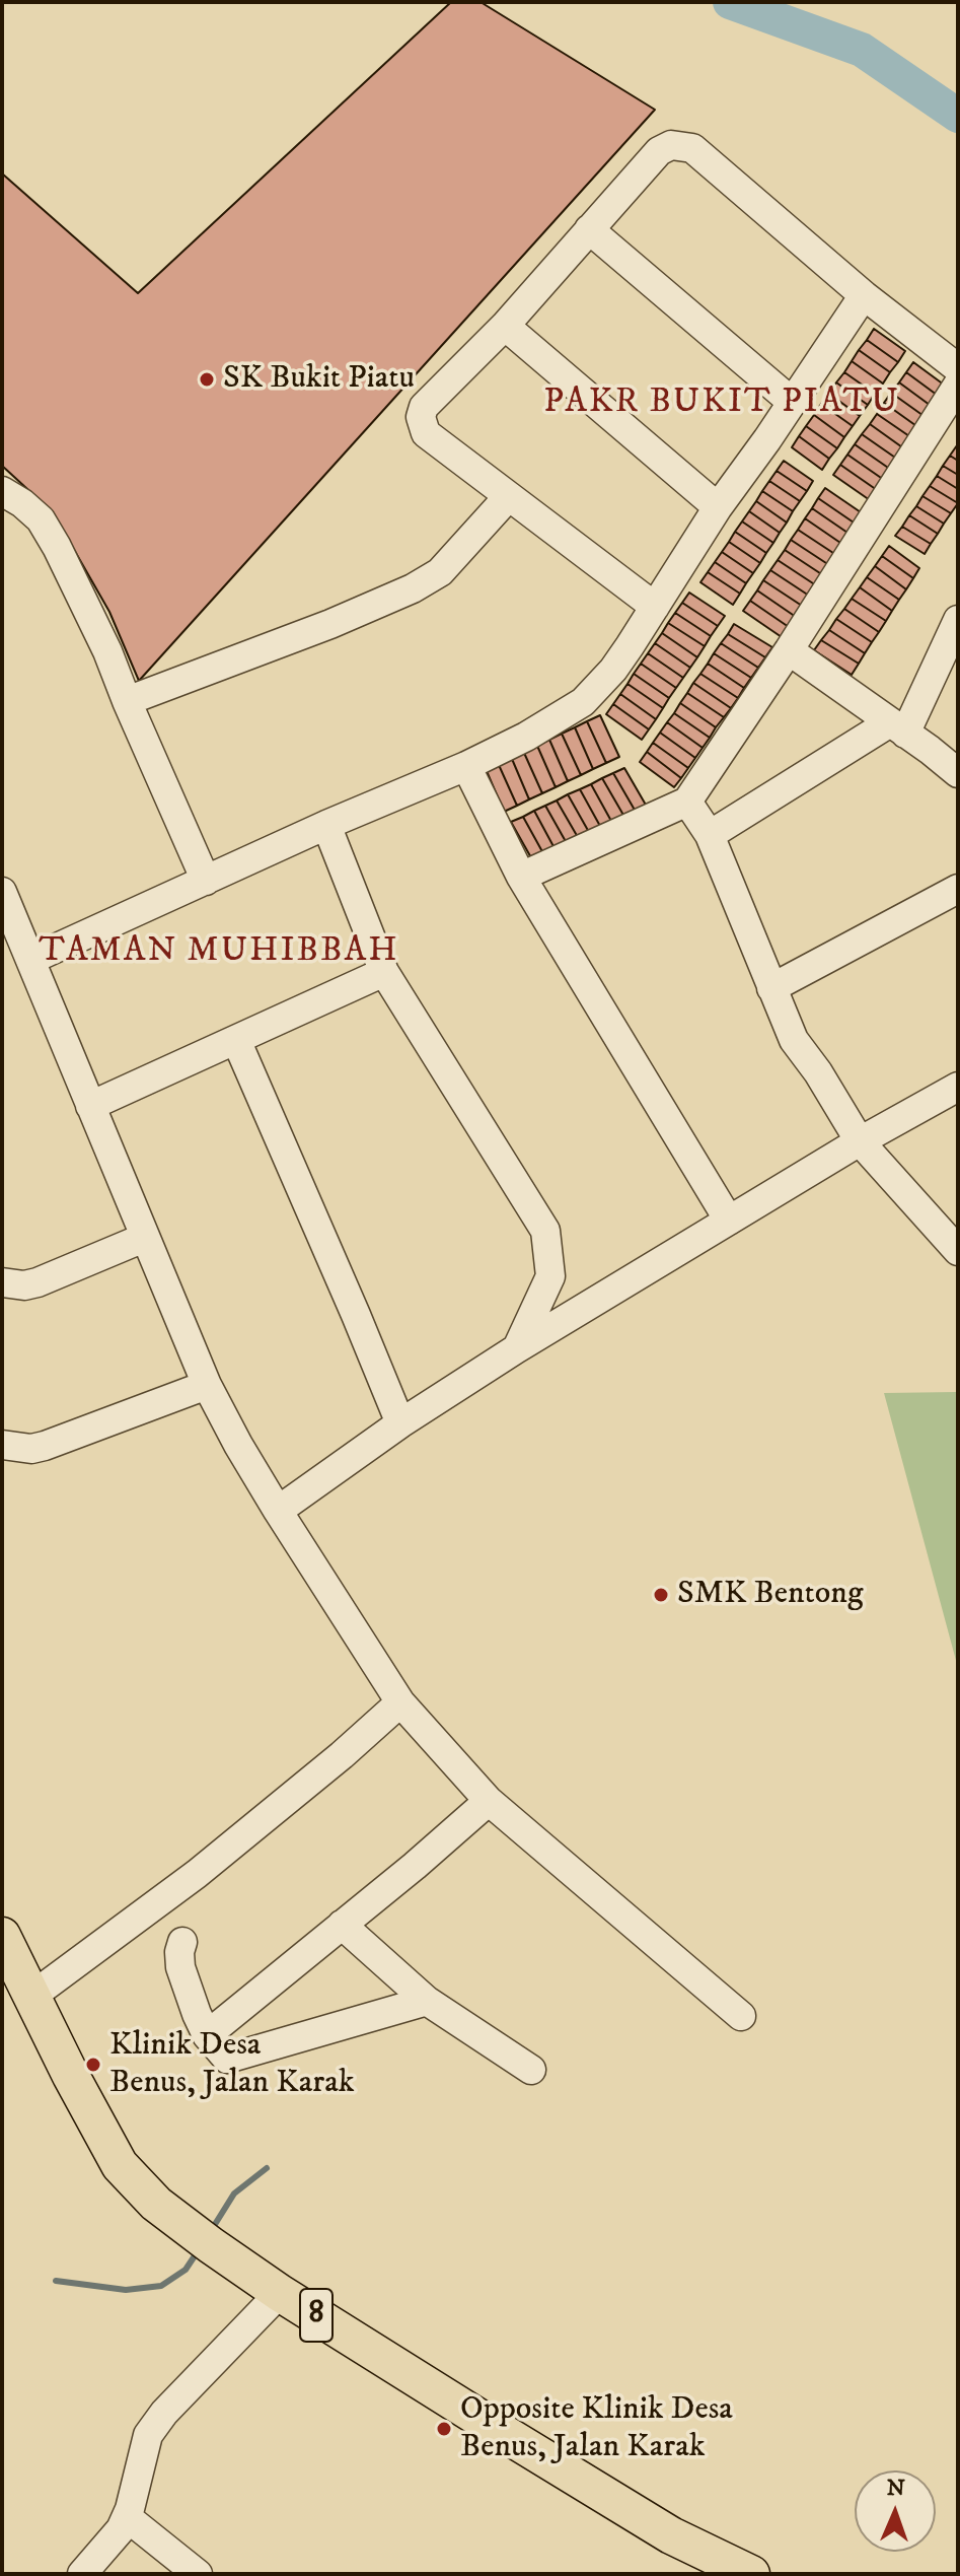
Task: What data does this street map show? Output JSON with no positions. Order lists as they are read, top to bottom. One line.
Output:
{"streets":{"main road":["8"]},"districts":["PAKR BUKIT PIATU","TAMAN MUHIBBAH"],"places":["SK Bukit Piatu","SMK Bentong","Klinik Desa Benus, Jalan Karak","Opposite Klinik Desa Benus, Jalan Karak"],"north":"top"}
